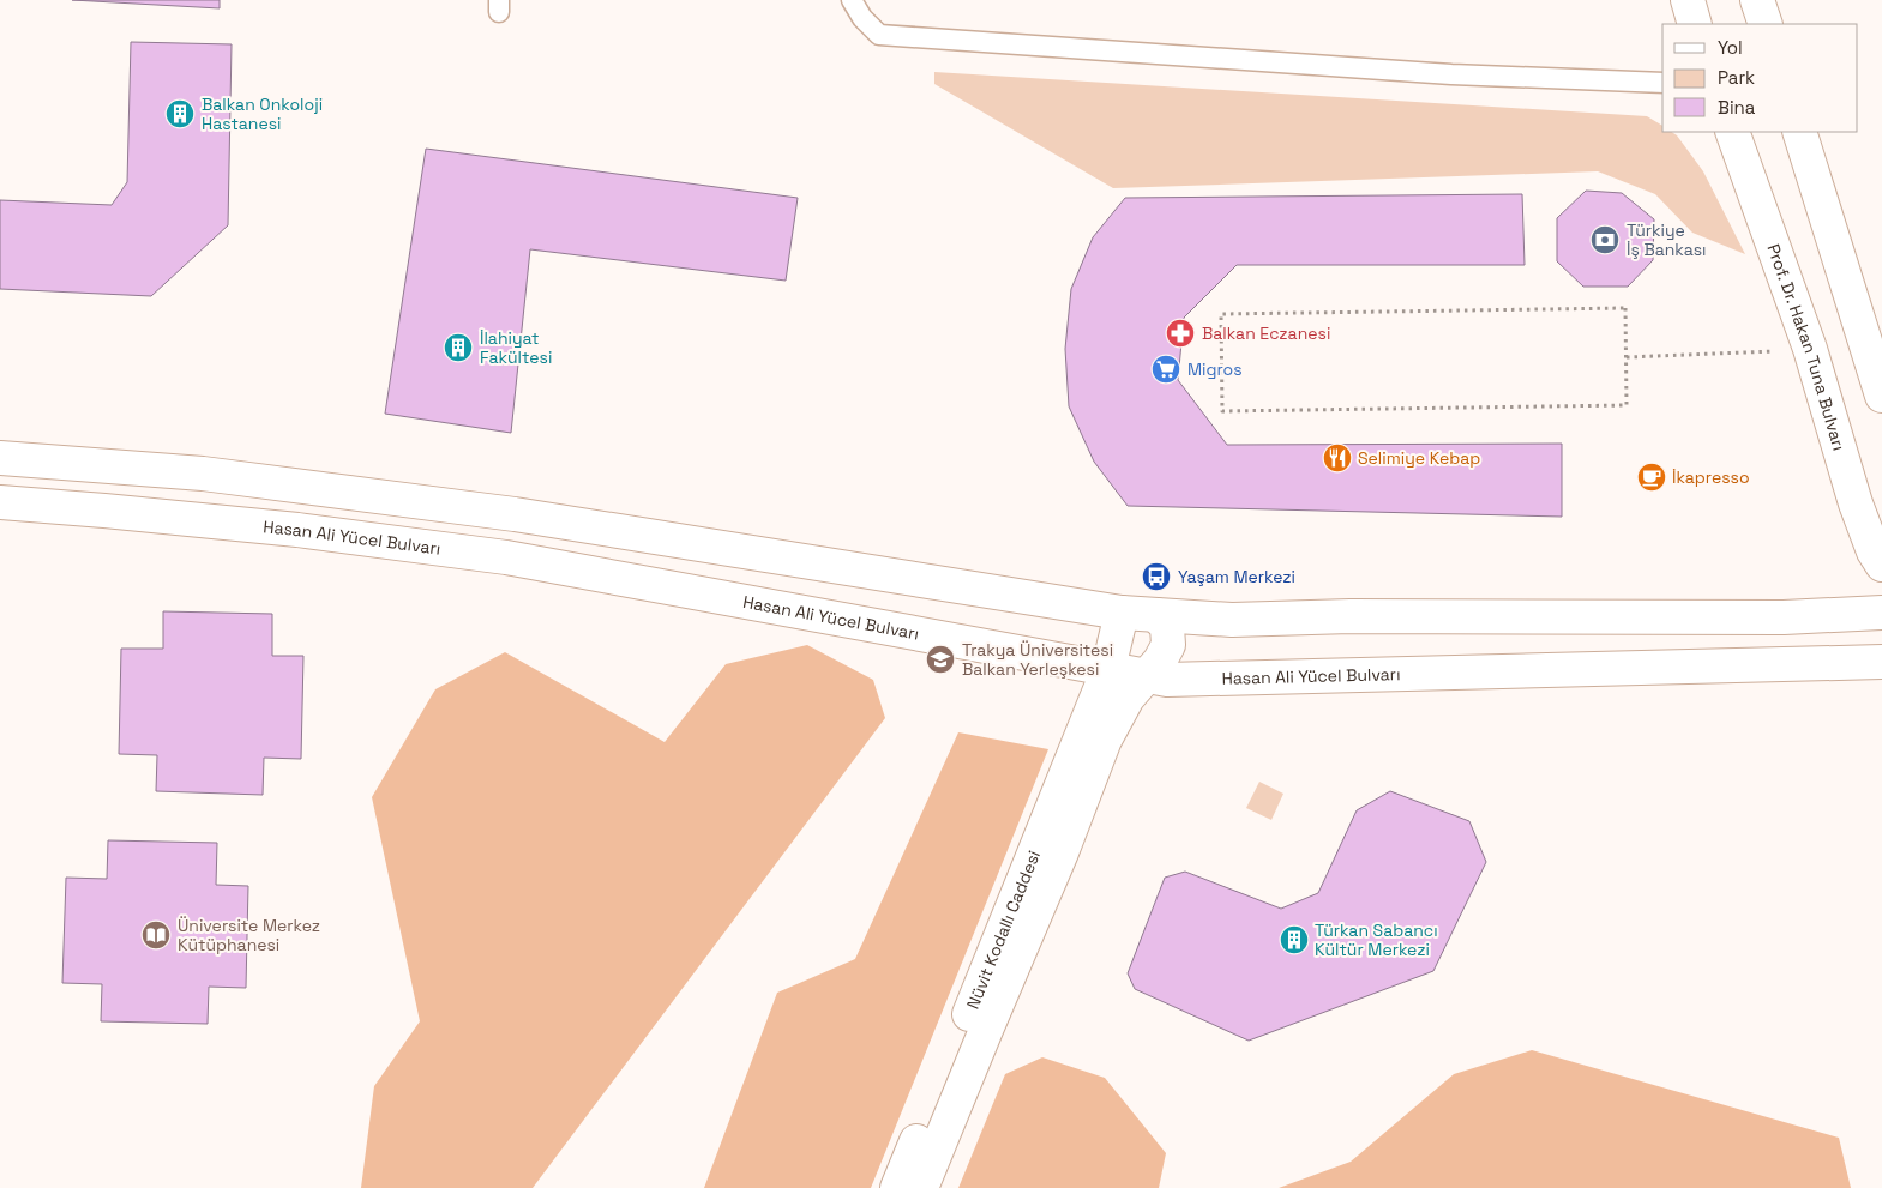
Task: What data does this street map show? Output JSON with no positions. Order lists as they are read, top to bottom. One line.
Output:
{"streets":{"street":["Prof. Dr. Hakan Tuna Bulvarı","Hasan Ali Yücel Bulvarı","Nüvit Kodallı Caddesi"]},"crossings":[["Hasan Ali Yücel Bulvarı","Nüvit Kodallı Caddesi"]],"places":{"building":["Balkan Onkoloji Hastanesi","İlahiyat Fakültesi","Türkan Sabancı Kültür Merkezi"],"bank":["Türkiye İş Bankası"],"pharmacy":["Balkan Eczanesi"],"supermarket":["Migros"],"restaurant":["Selimiye Kebap"],"cafe":["İkapresso"],"bus stop":["Yaşam Merkezi"],"school or university":["Trakya Üniversitesi Balkan Yerleşkesi"],"library":["Üniversite Merkez Kütüphanesi"]},"legend":["Yol","Park","Bina"]}
